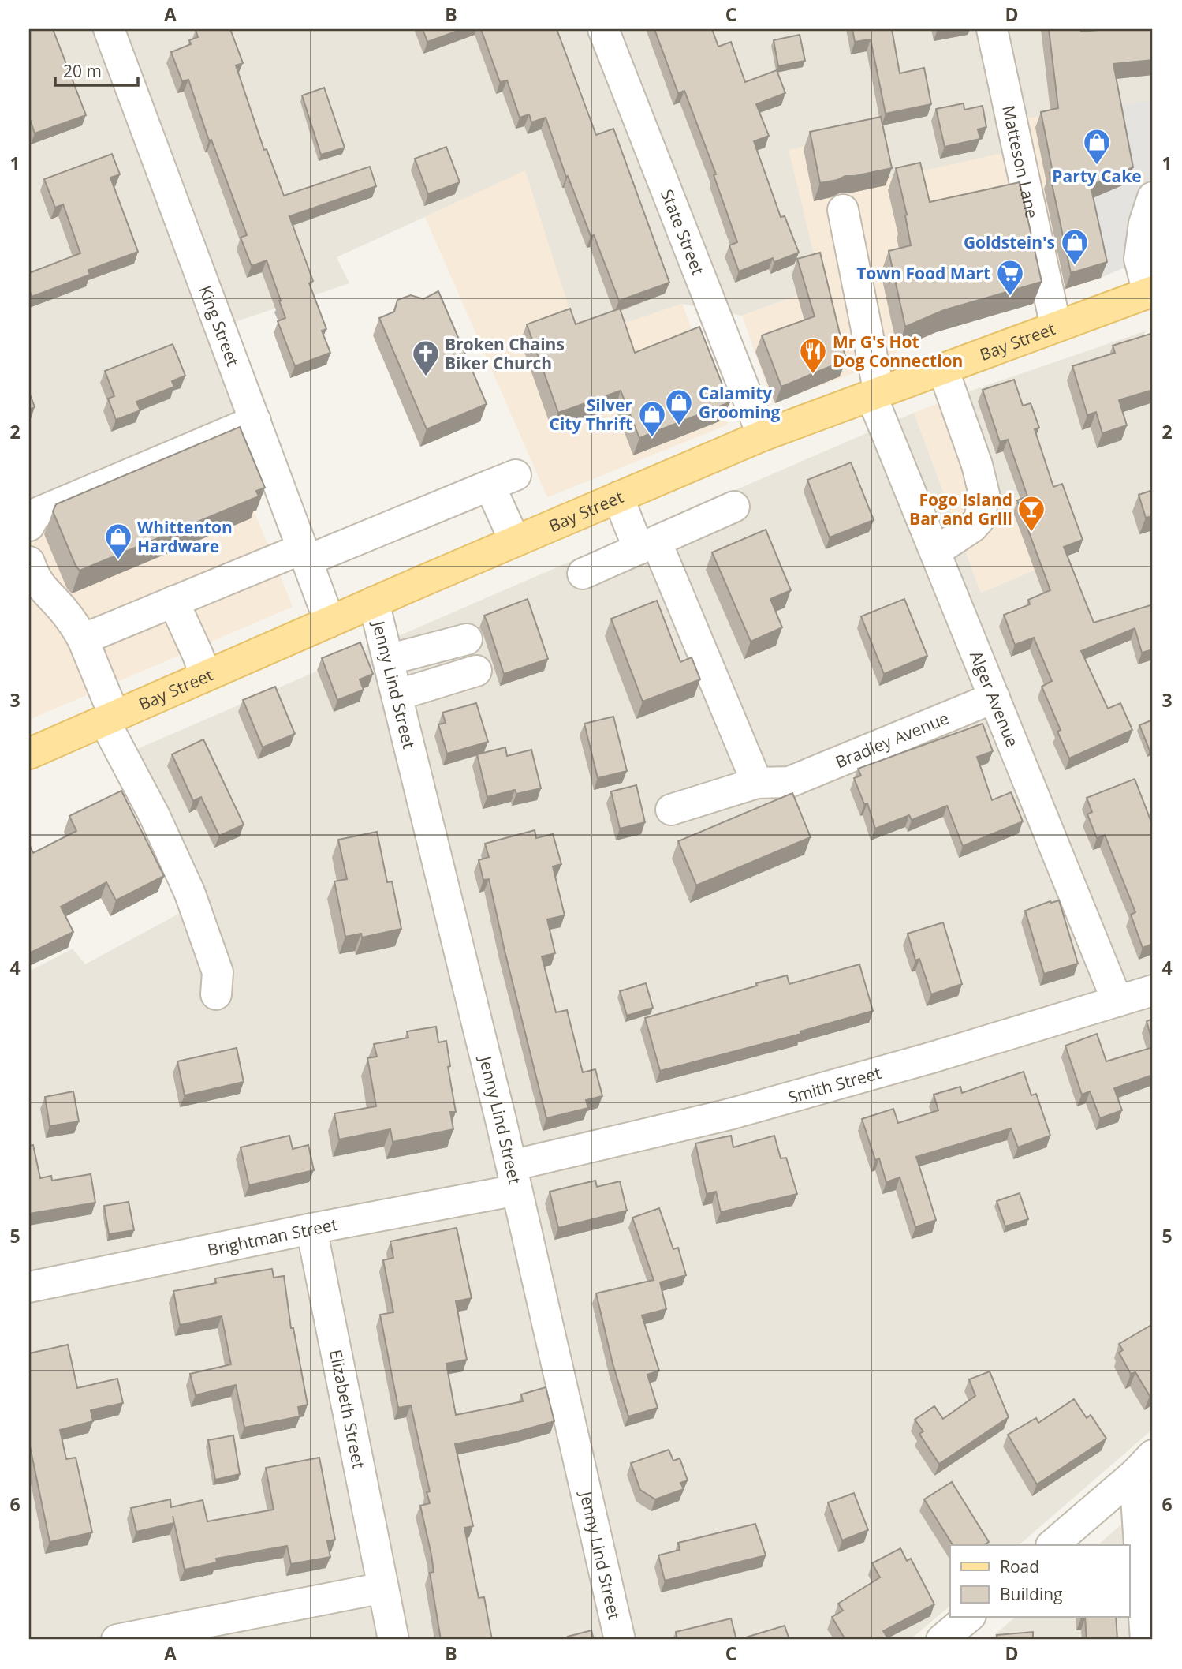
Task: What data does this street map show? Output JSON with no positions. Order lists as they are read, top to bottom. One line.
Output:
{"streets":{"main road":["Bay Street"],"street":["Matteson Lane","State Street","King Street","Jenny Lind Street","Alger Avenue","Bradley Avenue","Smith Street","Brightman Street","Elizabeth Street"]},"crossings":[["Matteson Lane","Bay Street"],["State Street","Bay Street"],["King Street","Bay Street"],["Bay Street","Jenny Lind Street"],["Bay Street","Alger Avenue"],["Jenny Lind Street","Smith Street"],["Jenny Lind Street","Brightman Street"],["Alger Avenue","Bradley Avenue"],["Alger Avenue","Smith Street"],["Smith Street","Brightman Street"],["Brightman Street","Elizabeth Street"]],"places":{"shop":["Party Cake","Goldstein's","Calamity Grooming","Silver City Thrift","Whittenton Hardware"],"supermarket":["Town Food Mart"],"restaurant":["Mr G's Hot Dog Connection"],"church":["Broken Chains Biker Church"],"bar":["Fogo Island Bar and Grill"]},"legend":["Road","Building"],"scale_bar":"20 m","grid":{"columns":["A","B","C","D"],"rows":["1","2","3","4","5","6"]}}
